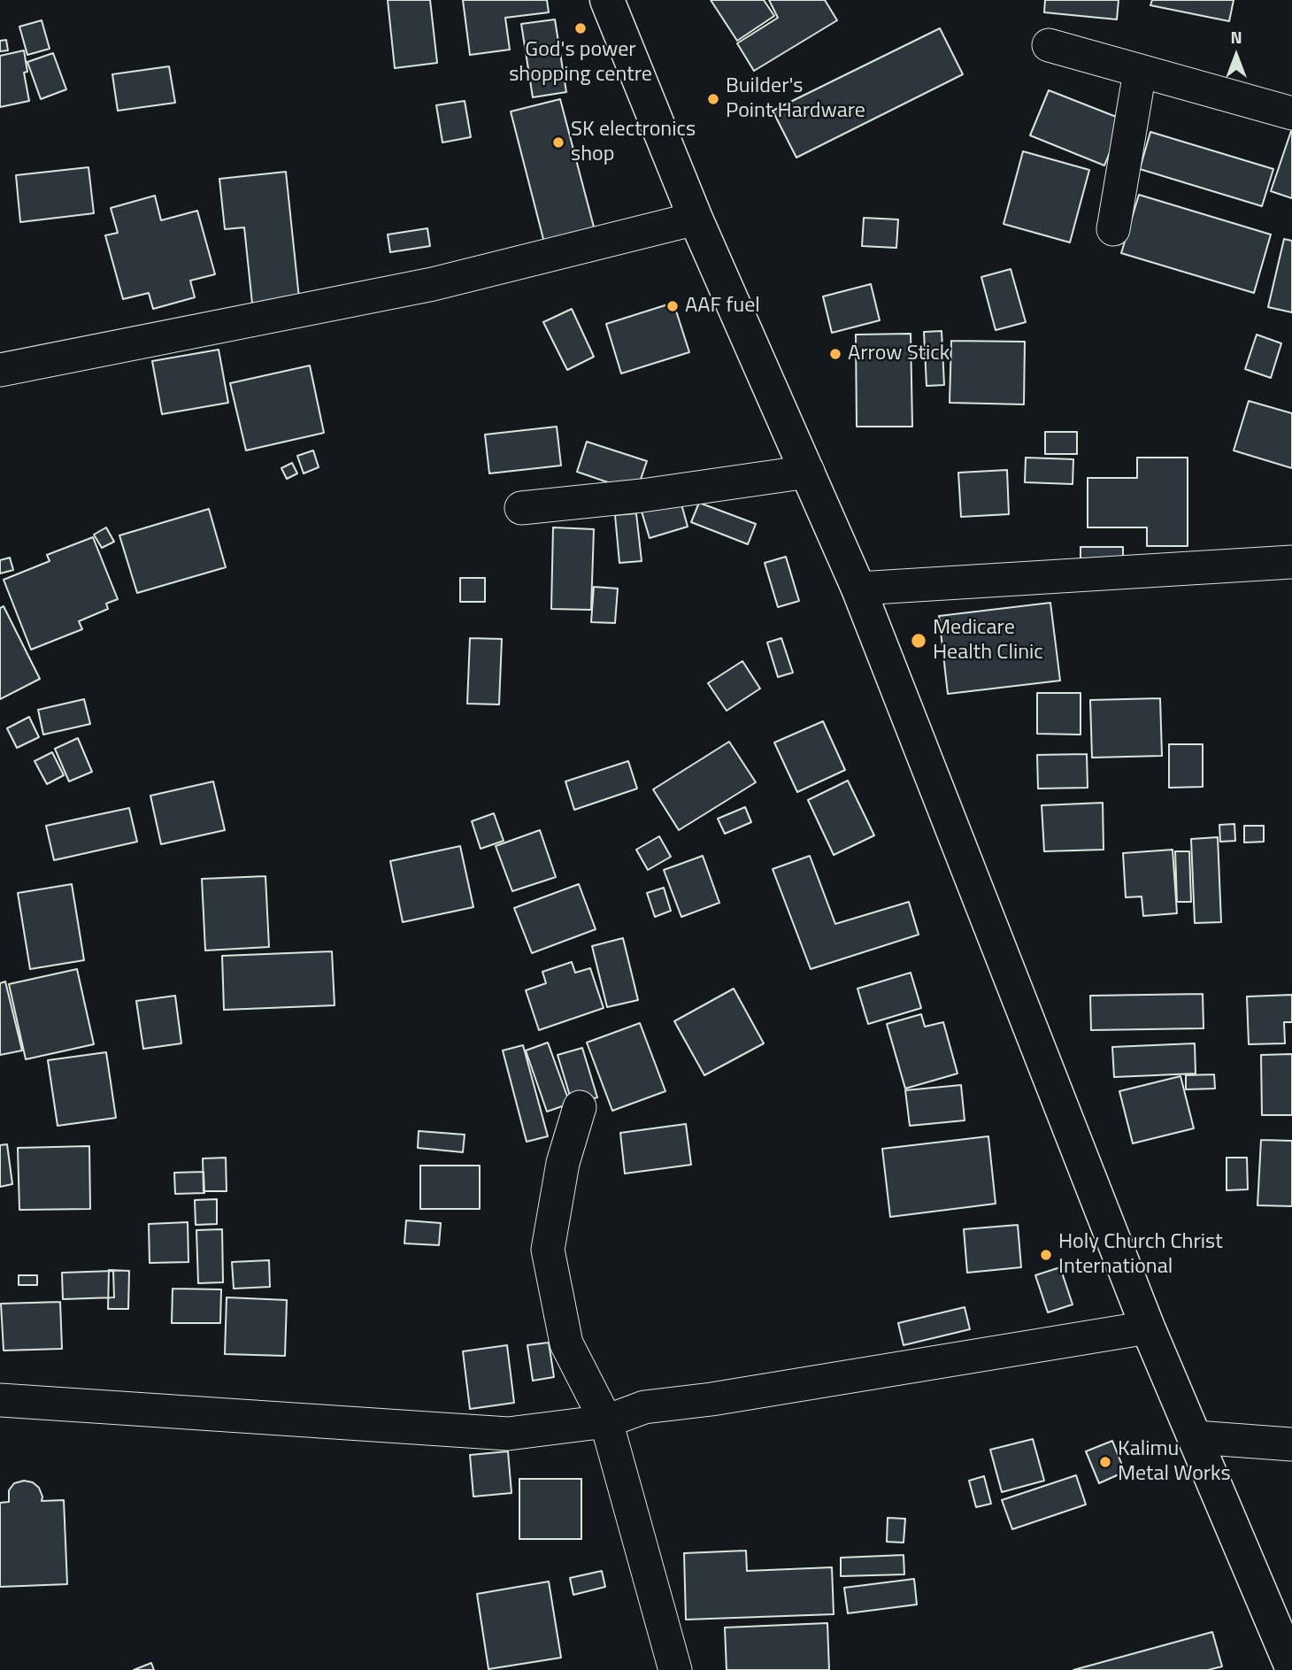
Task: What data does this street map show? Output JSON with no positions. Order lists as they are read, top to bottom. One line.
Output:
{"places":["God's power shopping centre","Builder's Point Hardware","SK electronics shop","AAF fuel","Arrow Stick","Medicare Health Clinic","Holy Church Christ International","Kalimu Metal Works"],"north":"top"}
